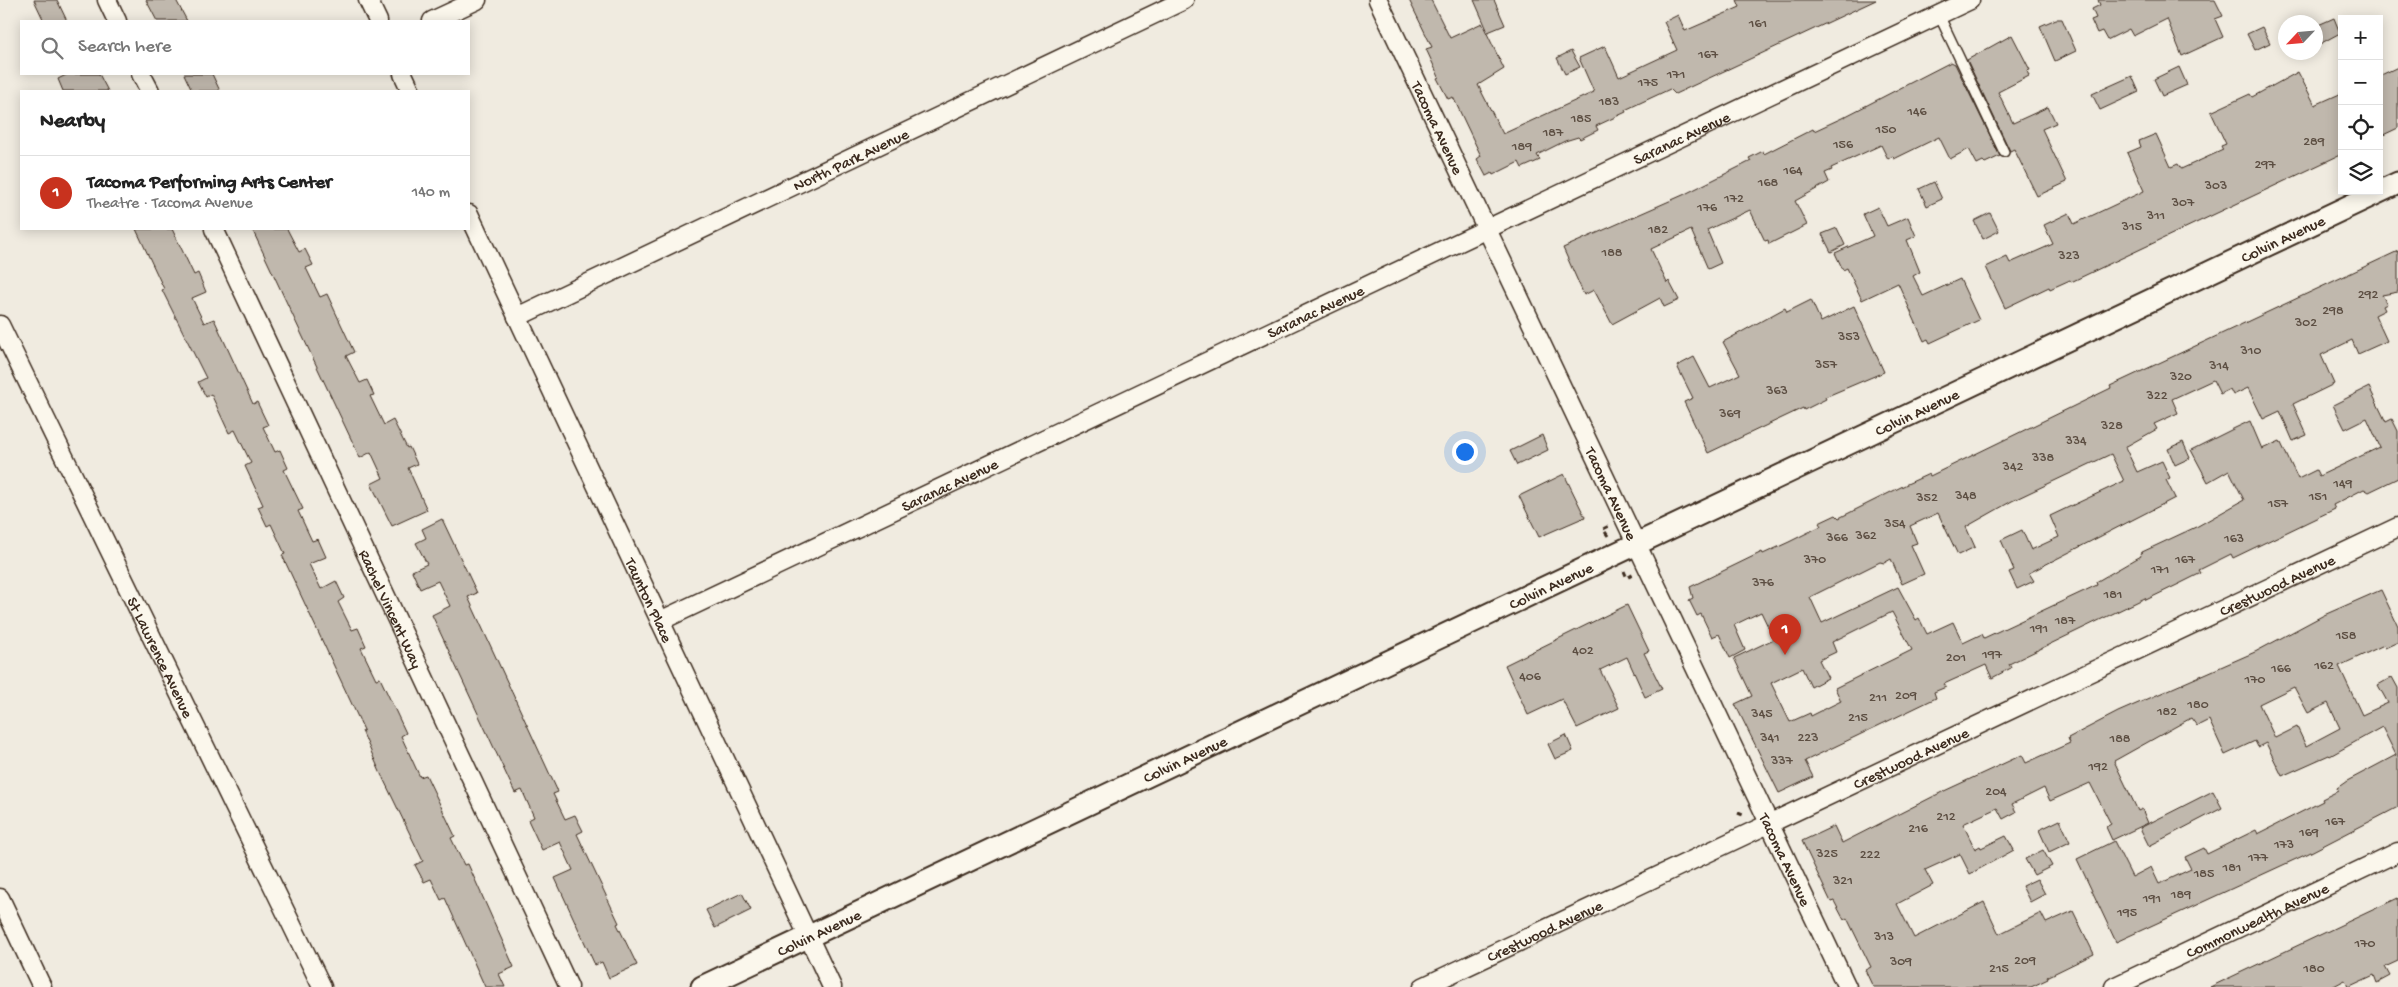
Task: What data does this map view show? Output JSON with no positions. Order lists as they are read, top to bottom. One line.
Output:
{"streets":{"street":["Tacoma Avenue","Saranac Avenue","North Park Avenue","Colvin Avenue","Crestwood Avenue","Taunton Place","Rachel Vincent Way","St Lawrence Avenue","Commonwealth Avenue"]},"crossings":[["Tacoma Avenue","Saranac Avenue"],["Tacoma Avenue","Colvin Avenue"],["Tacoma Avenue","Crestwood Avenue"],["Saranac Avenue","Taunton Place"],["North Park Avenue","Taunton Place"],["Colvin Avenue","Taunton Place"]],"house_numbers":["161","167","171","175","183","146","185","150","187","289","156","189","297","164","168","303","172","307","176","311","315","182","188","323","292","298","302","353","310","357","314","320","363","322","369","328","334","338","342","149","348","151","352","157","354","362","366","163","370","167","171","376","181","187","191","158","402","197","201","162","166","406","170","209","211","180","182","345","215","341","223","188","337","192","204","212","167","216","169","173","325","222","177","181","185","321","189","191","195","313","170","209","309","215","180"],"north":"bottom left","page":{"map_buttons":["+","−"],"search":"Search here","heading":"Nearby","list":[{"mark":"1","name":"Tacoma Performing Arts Center","note":"Theatre · Tacoma Avenue","value":"140 m"}],"pins":"1"}}
